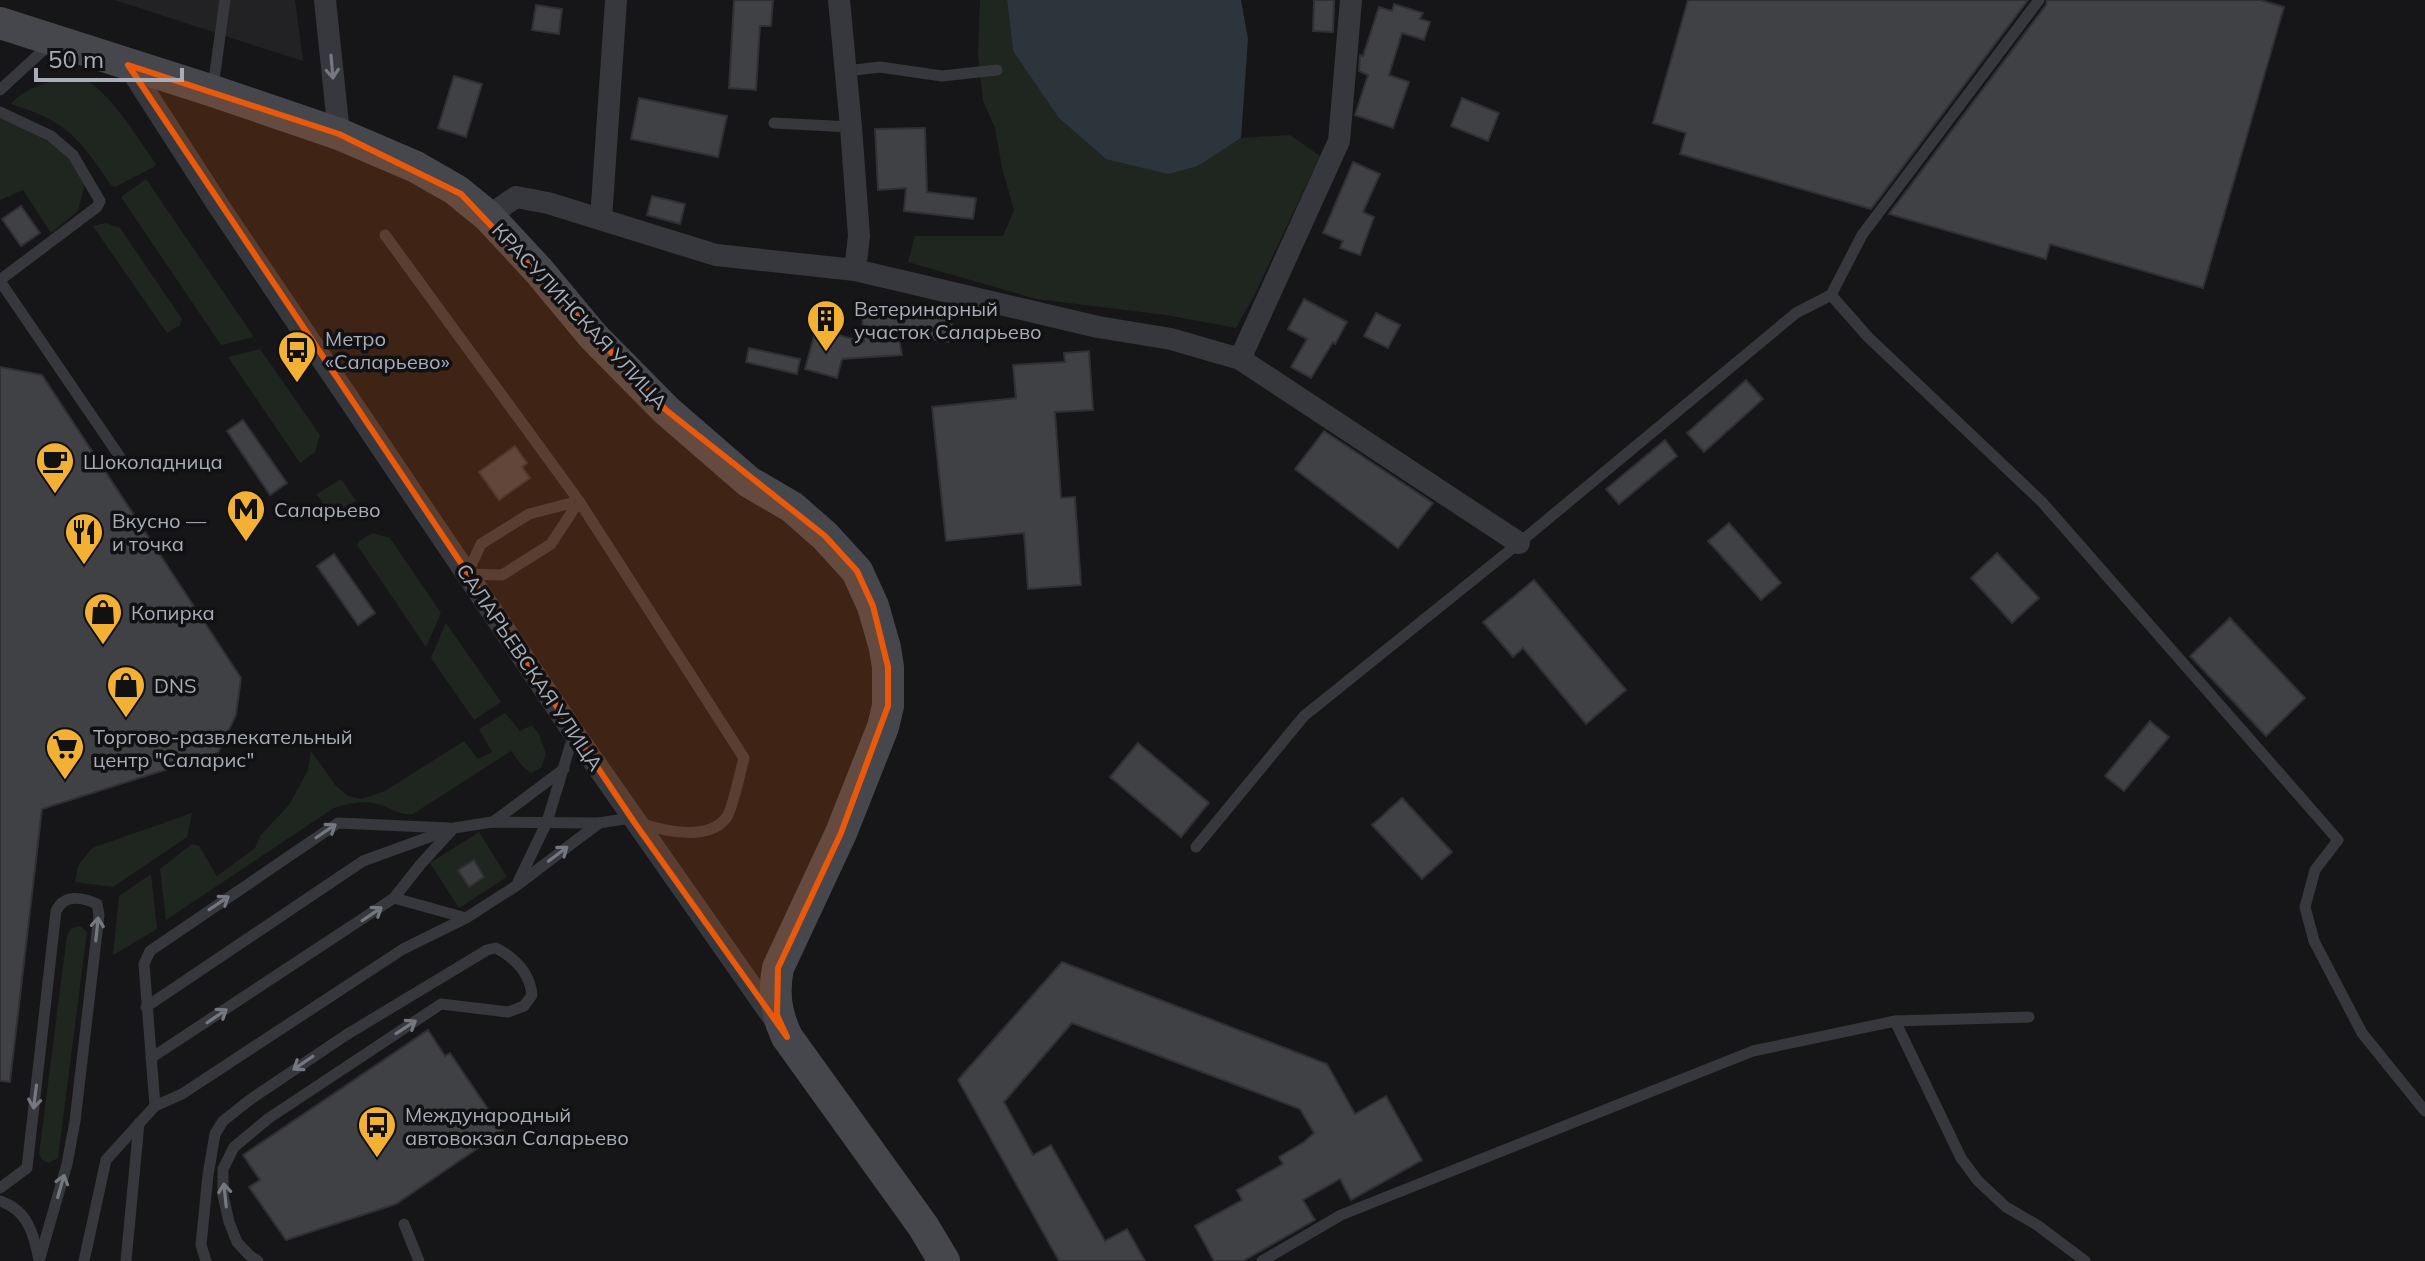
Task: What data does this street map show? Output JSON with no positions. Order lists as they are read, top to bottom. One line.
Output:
{"streets":{"street":["КРАСУЛИНСКАЯ УЛИЦА","САЛАРЬЕВСКАЯ УЛИЦА"]},"crossings":[["КРАСУЛИНСКАЯ УЛИЦА","САЛАРЬЕВСКАЯ УЛИЦА"]],"places":{"building":["Ветеринарный участок Саларьево"],"bus stop":["Метро «Саларьево»","Международный автовокзал Саларьево"],"cafe":["Шоколадница"],"metro station":["Саларьево"],"restaurant":["Вкусно — и точка"],"shop":["Копирка","DNS"],"supermarket":["Торгово-развлекательный центр \"Саларис\""]},"scale_bar":"50 m"}
